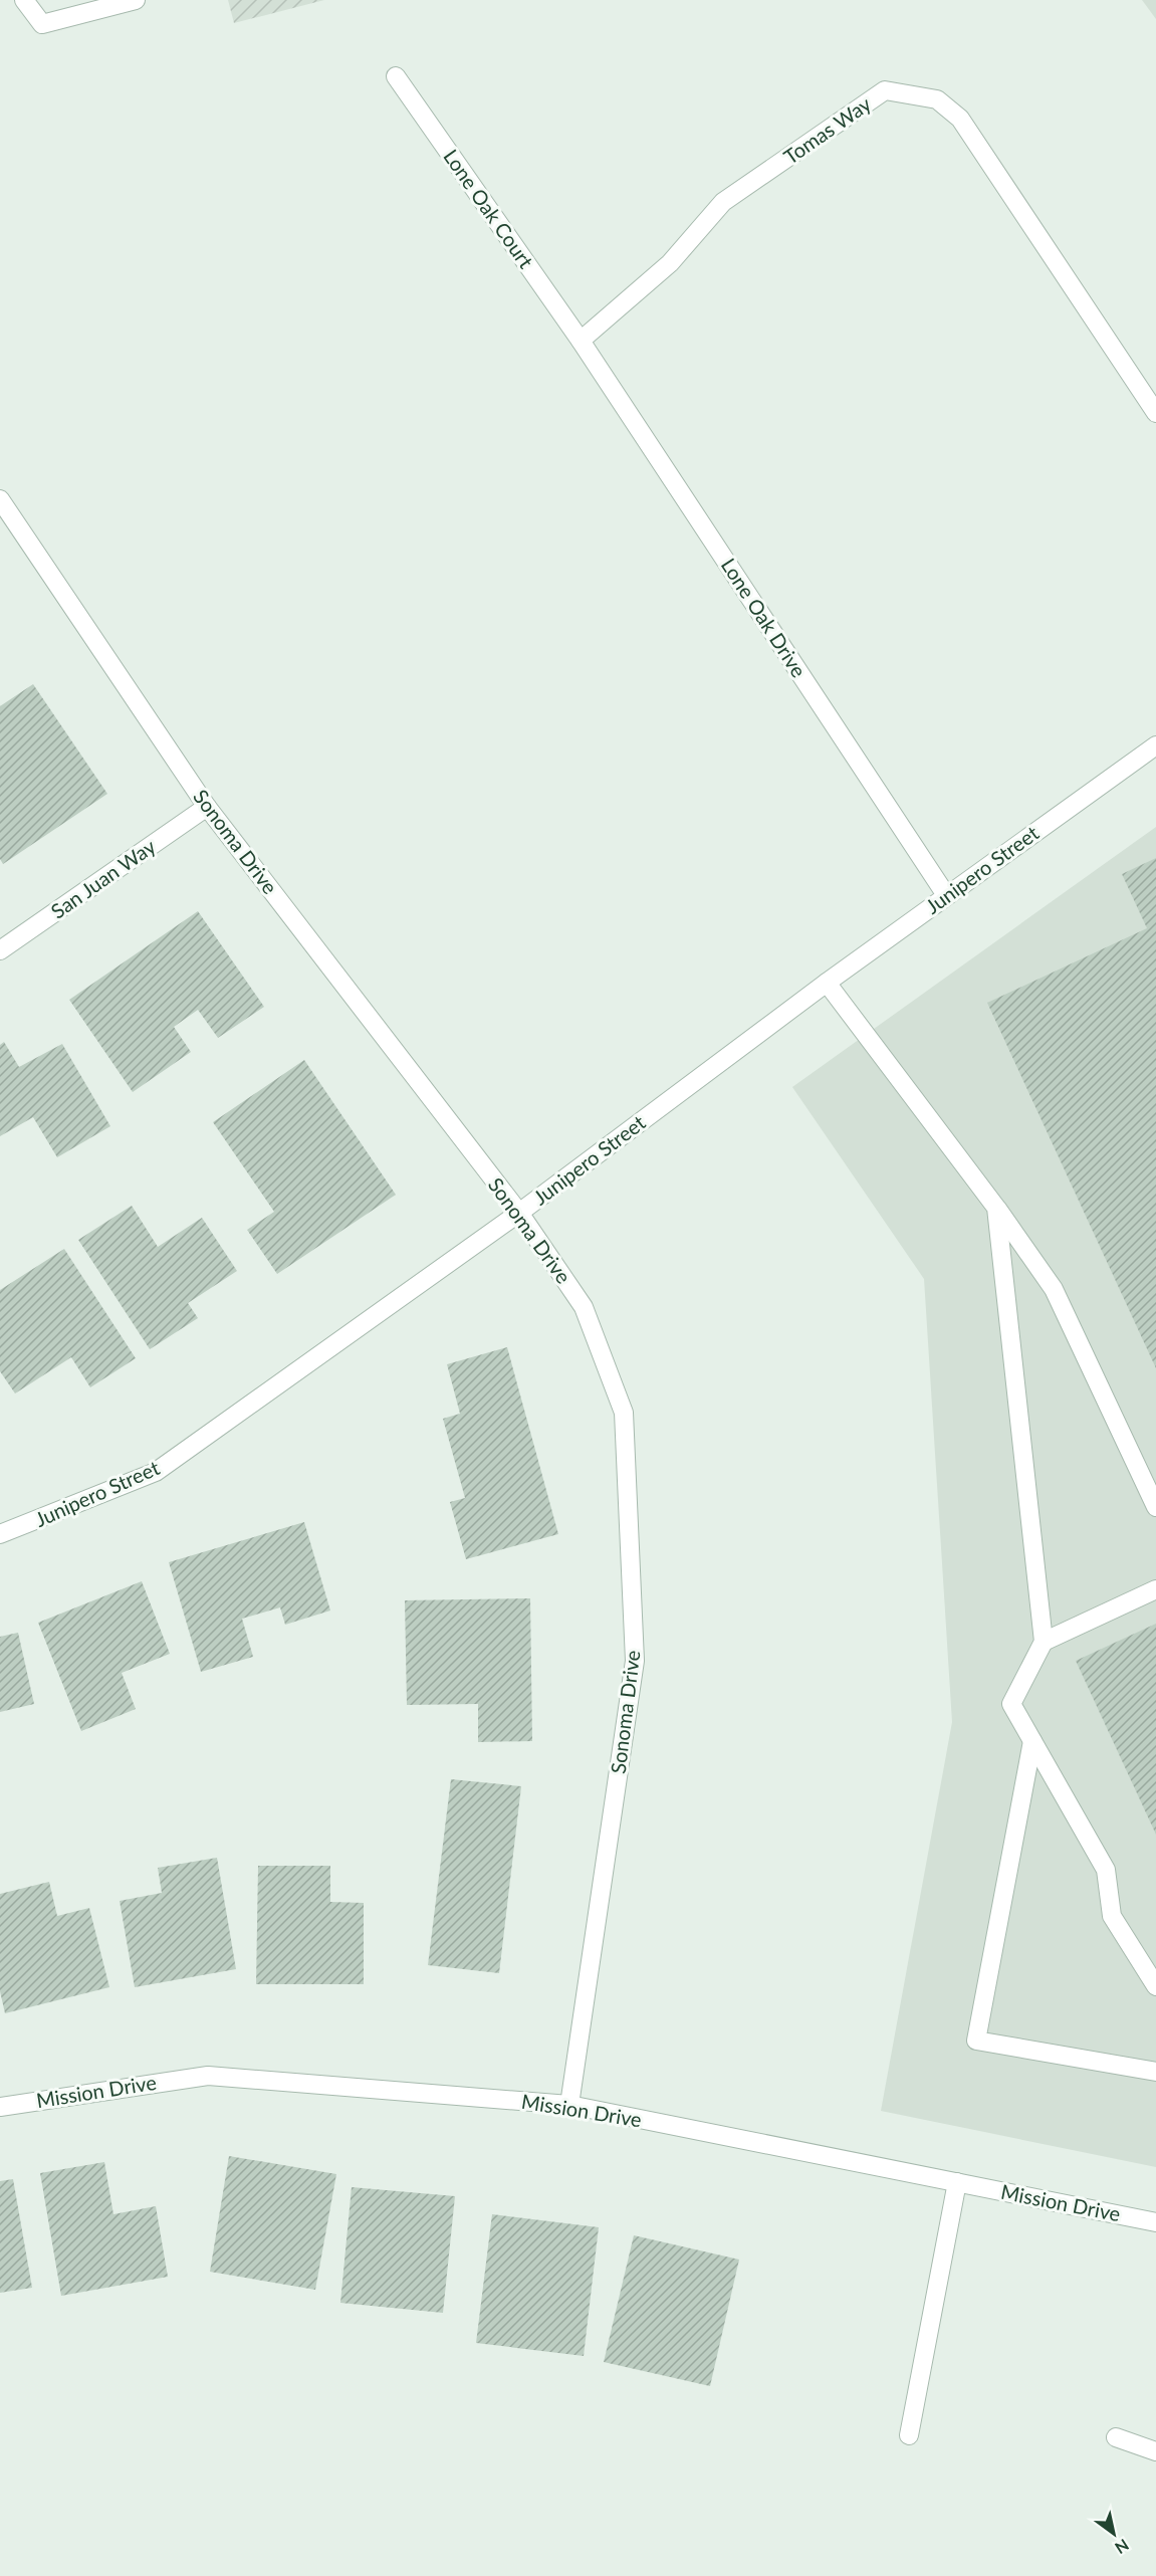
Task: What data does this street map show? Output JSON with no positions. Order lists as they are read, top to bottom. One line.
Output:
{"streets":{"street":["Tomas Way","Lone Oak Court","Lone Oak Drive","Sonoma Drive","Junipero Street","San Juan Way","Mission Drive"]},"crossings":[["Tomas Way","Lone Oak Court"],["Tomas Way","Lone Oak Drive"],["Lone Oak Court","Lone Oak Drive"],["Lone Oak Drive","Junipero Street"],["Sonoma Drive","Junipero Street"],["Sonoma Drive","San Juan Way"],["Sonoma Drive","Mission Drive"]],"north":"bottom right"}
